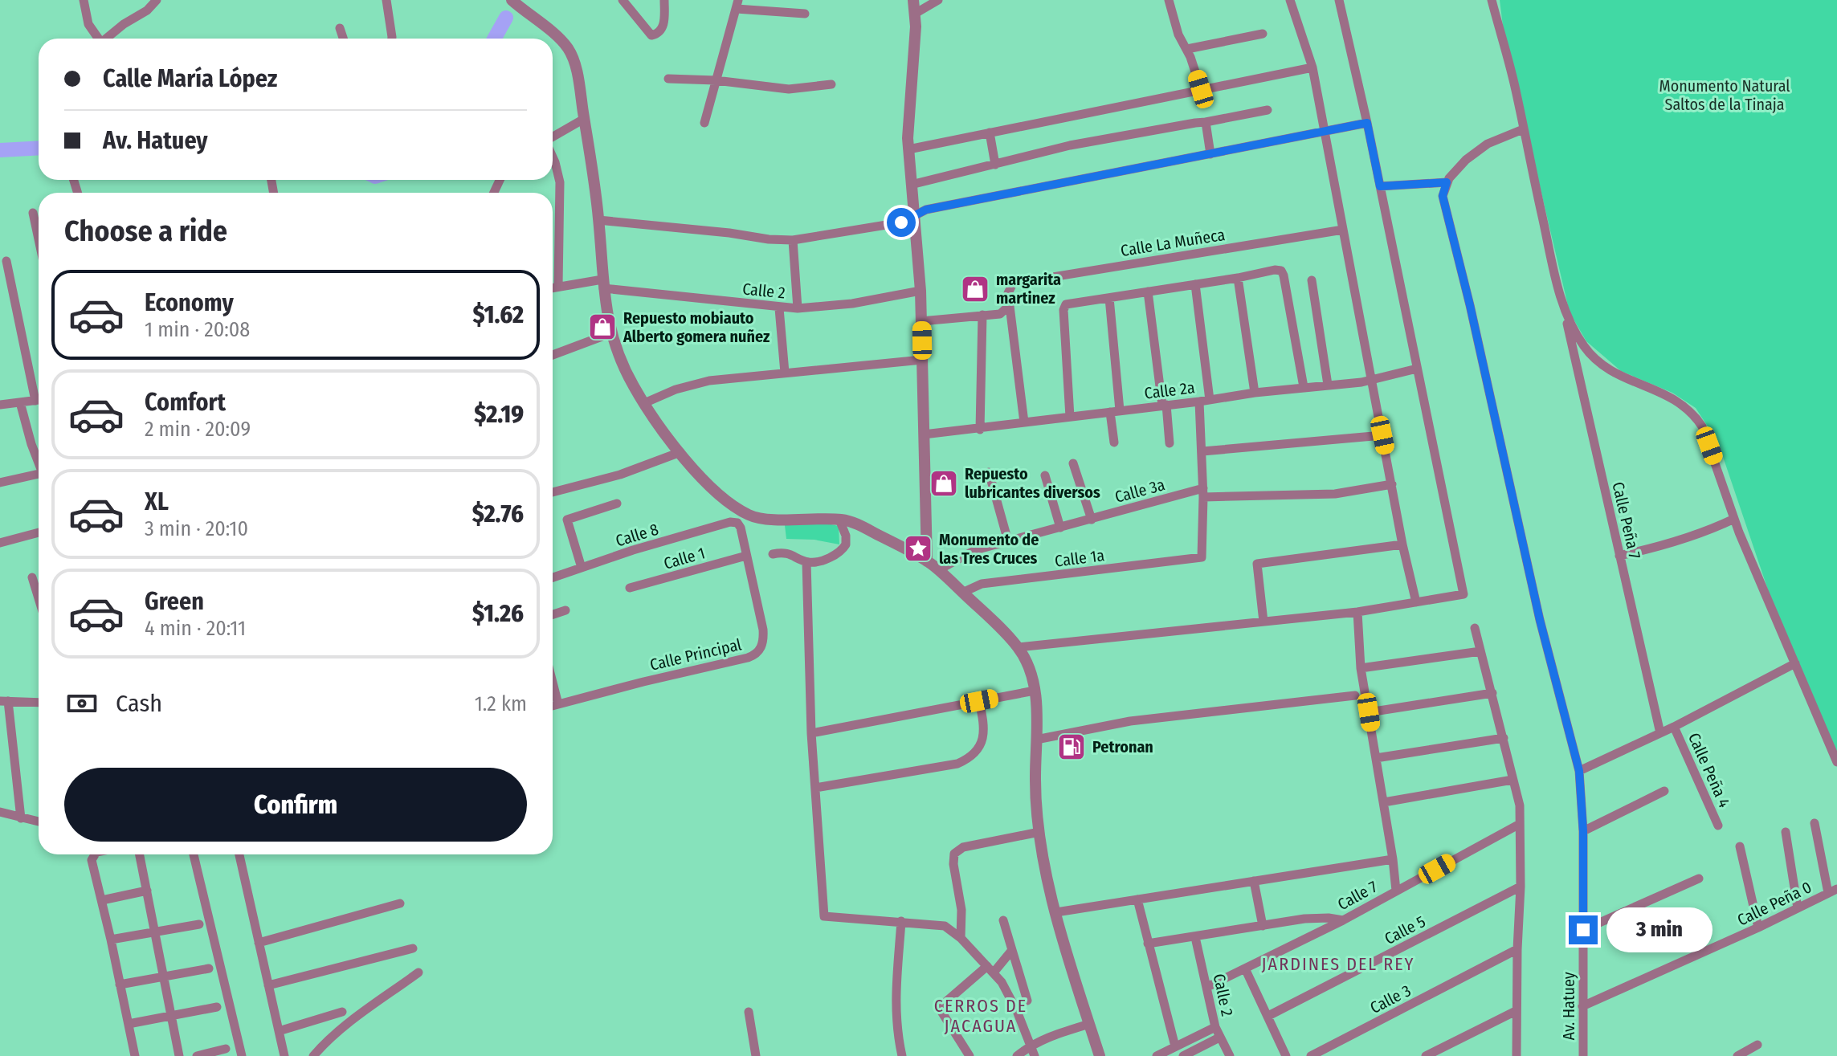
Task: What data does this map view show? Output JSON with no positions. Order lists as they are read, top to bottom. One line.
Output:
{"streets":{"street":["Calle La Muñeca","Calle 2","Calle 2a","Calle 3a","Calle Peña 7","Calle 8","Calle 1","Calle 1a","Calle Principal","Calle Peña 4","Calle 7","Calle Peña 0","Calle 5","Calle 3","Av. Hatuey"]},"crossings":[["Calle 2","Calle 7"],["Calle 3a","Calle 1a"],["Calle 8","Calle Principal"],["Calle 1","Calle Principal"],["Calle Peña 0","Av. Hatuey"]],"districts":["JARDINES DEL REY","CERROS DE JACAGUA"],"parks":["Monumento Natural Saltos de la Tinaja"],"places":{"shop":["margarita martinez","Repuesto mobiauto Alberto gomera nuñez","Repuesto lubricantes diversos"],"place":["Monumento de las Tres Cruces"],"fuel station":["Petronan"]},"page":{"banner":["Calle María López","Av. Hatuey"],"heading":"Choose a ride","list":[{"name":"Economy","note":"1 min · 20:08","value":"$1.62"},{"name":"Comfort","note":"2 min · 20:09","value":"$2.19"},{"name":"XL","note":"3 min · 20:10","value":"$2.76"},{"name":"Green","note":"4 min · 20:11","value":"$1.26"}],"pay":["Cash","1.2 km"],"buttons":"Confirm","bubble":"3 min"}}
